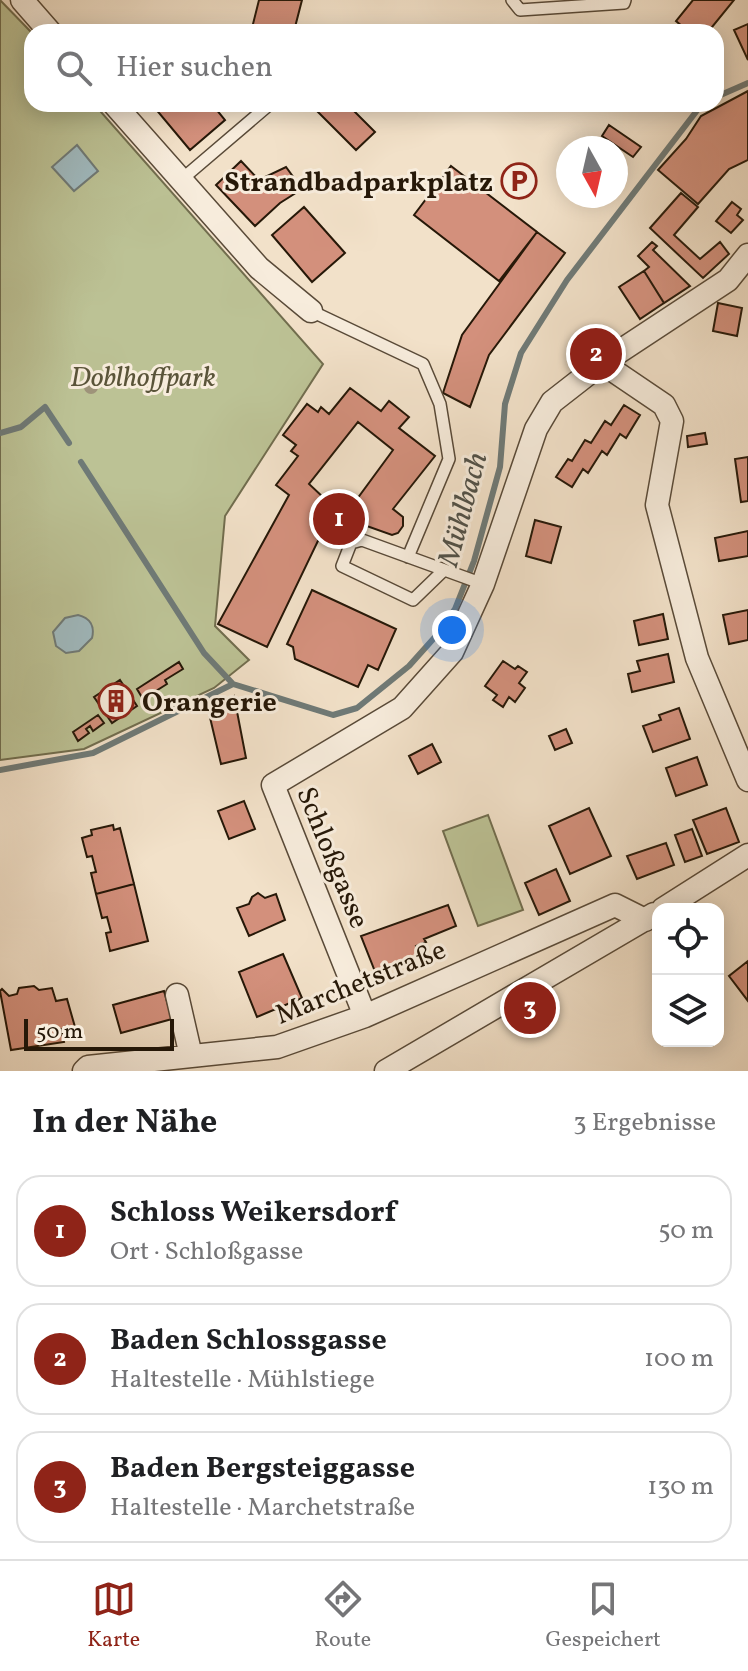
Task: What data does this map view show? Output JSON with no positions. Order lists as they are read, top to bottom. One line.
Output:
{"streets":{"street":["Schloßgasse","Marchetstraße"]},"crossings":[["Schloßgasse","Marchetstraße"]],"water":["Mühlbach"],"parks":["Doblhoffpark"],"places":{"parking":["Strandbadparkplatz"],"building":["Orangerie"]},"scale_bar":"50 m","north":"bottom","page":{"search":"Hier suchen","pins":["2","1","3"],"scale":"50 m","heading":["In der Nähe","3 Ergebnisse"],"list":[{"mark":"1","name":"Schloss Weikersdorf","note":"Ort · Schloßgasse","value":"50 m"},{"mark":"2","name":"Baden Schlossgasse","note":"Haltestelle · Mühlstiege","value":"100 m"},{"mark":"3","name":"Baden Bergsteiggasse","note":"Haltestelle · Marchetstraße","value":"130 m"}],"nav":["Karte","Route","Gespeichert"]}}
